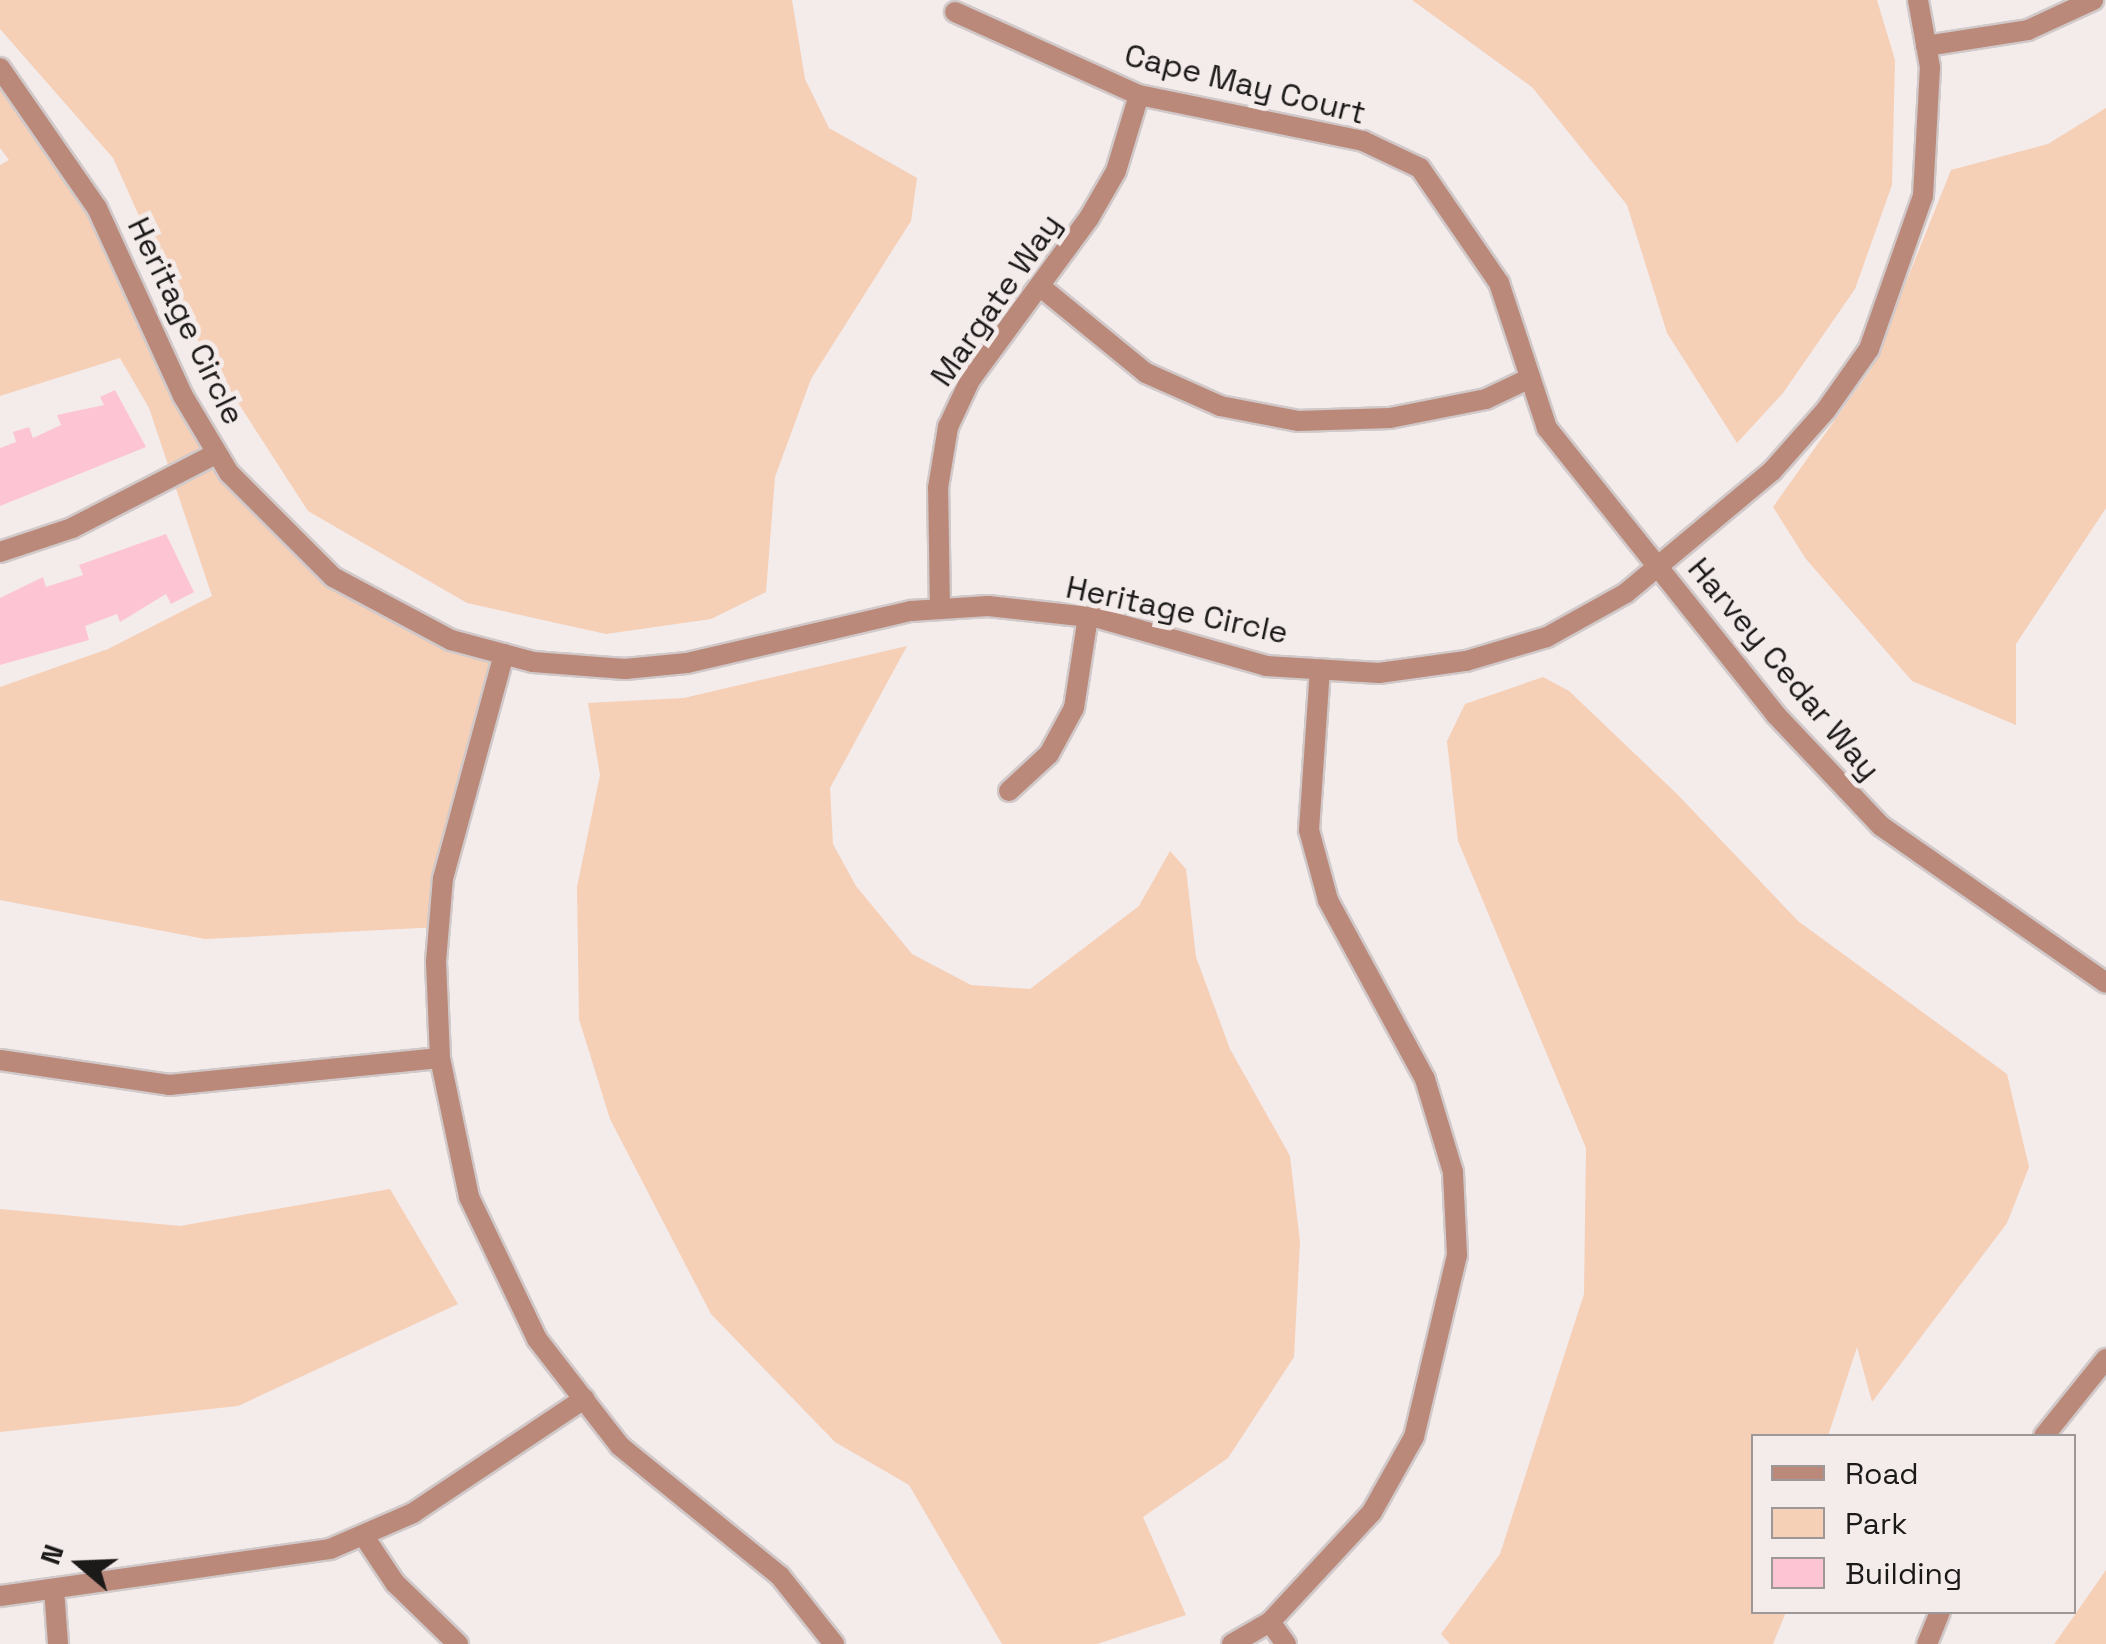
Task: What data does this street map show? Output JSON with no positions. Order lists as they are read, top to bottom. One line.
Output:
{"streets":{"street":["Cape May Court","Margate Way","Heritage Circle","Harvey Cedar Way"]},"crossings":[["Cape May Court","Margate Way"],["Cape May Court","Heritage Circle"],["Cape May Court","Harvey Cedar Way"],["Margate Way","Heritage Circle"],["Heritage Circle","Harvey Cedar Way"]],"legend":["Road","Park","Building"],"north":"left"}
